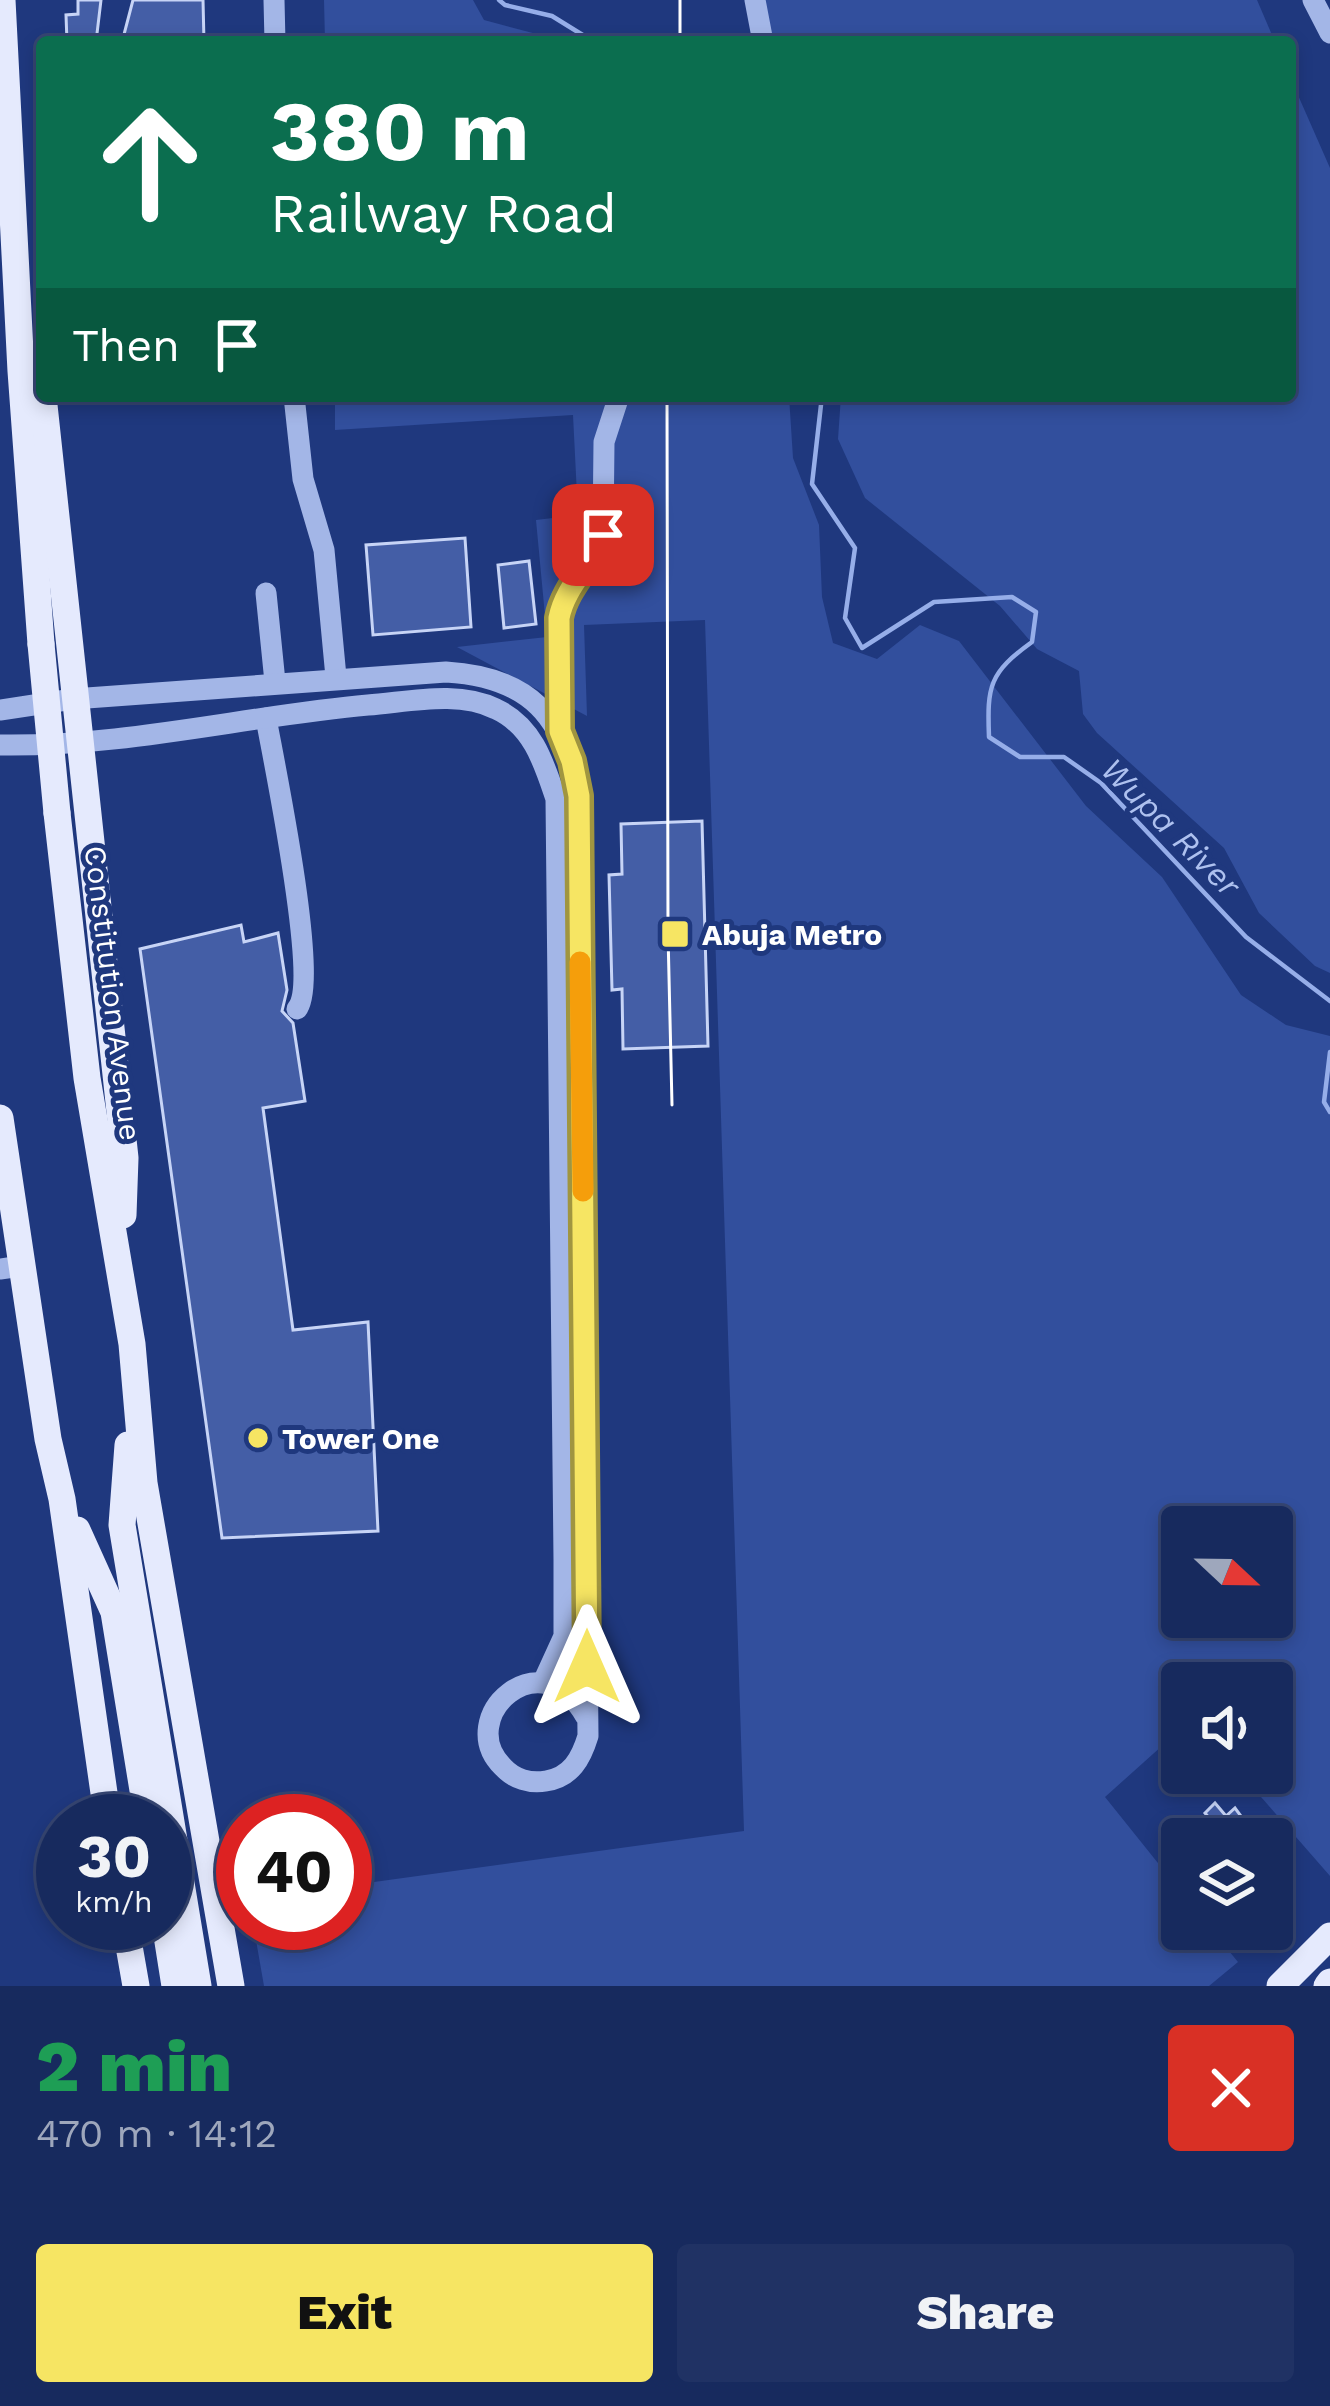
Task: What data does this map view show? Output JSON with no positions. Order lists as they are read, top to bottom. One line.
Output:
{"streets":{"main road":["Constitution Avenue"]},"water":["Wupa River"],"places":{"transit":["Abuja Metro"],"other":["Tower One"]},"north":"right","page":{"turn":["380 m","Railway Road"],"then":"Then","speed":"30 km/h","limit":"40","heading":["2 min","470 m · 14:12"],"buttons":["Exit","Share"]}}
